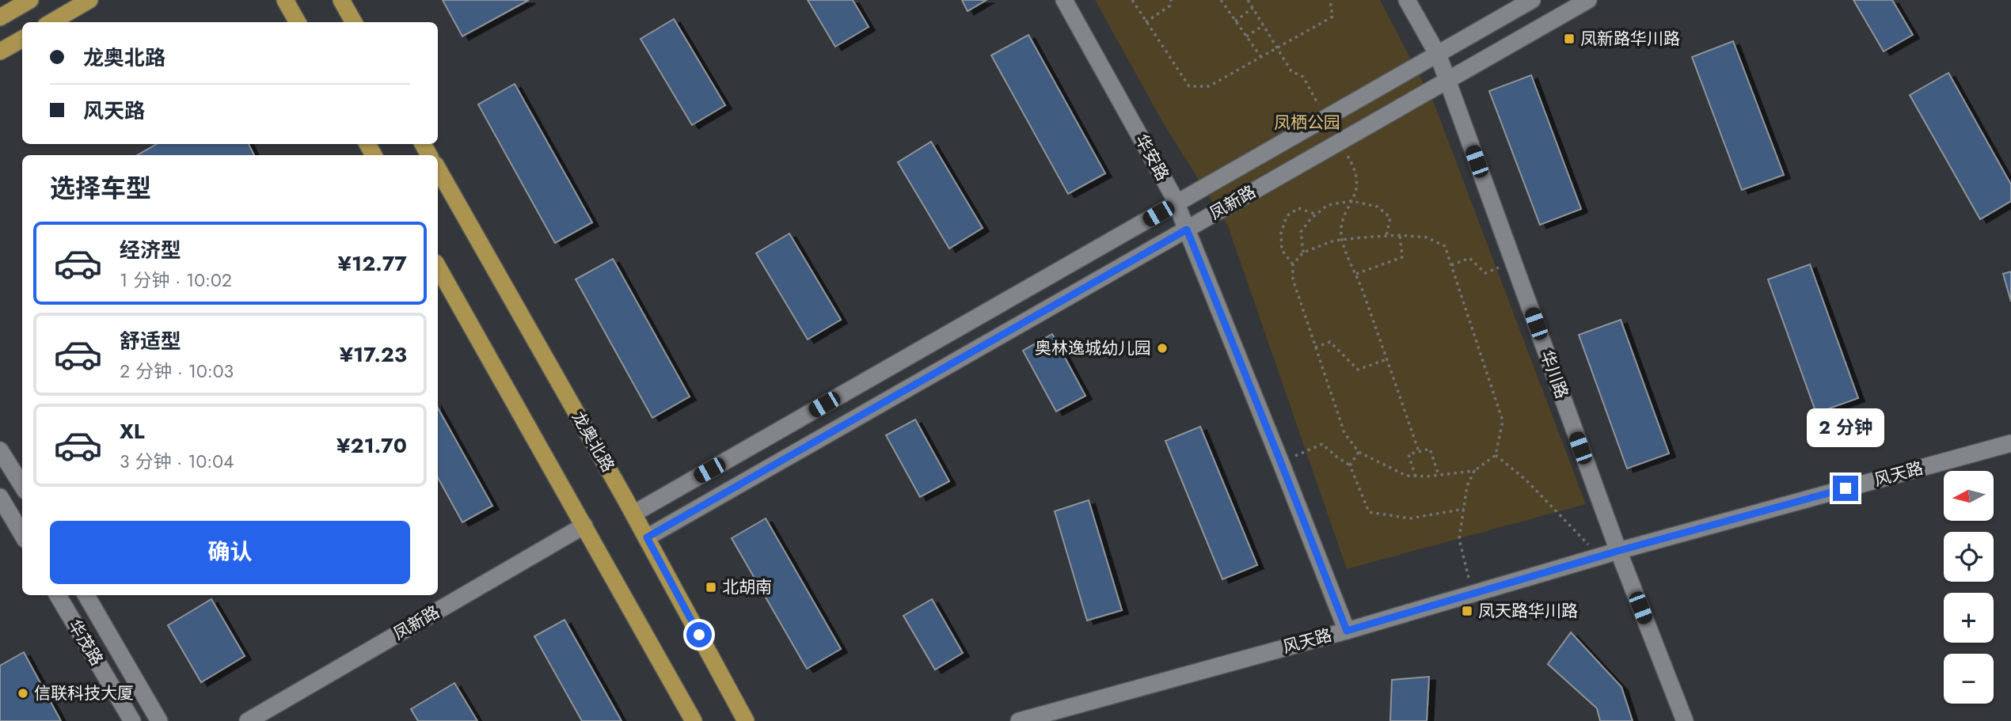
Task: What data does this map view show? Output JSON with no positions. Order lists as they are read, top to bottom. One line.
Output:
{"streets":{"main road":["龙奥北路"],"street":["华安路","凤新路","华川路","风天路","华茂路"]},"crossings":[["华安路","凤新路"],["华安路","风天路"],["凤新路","华川路"],["凤新路","龙奥北路"],["华川路","风天路"]],"parks":["凤栖公园"],"places":{"transit":["凤新路华川路","北胡南","凤天路华川路"],"other":["奥林逸城幼儿园","信联科技大厦"]},"north":"left","page":{"banner":["龙奥北路","风天路"],"heading":"选择车型","list":[{"name":"经济型","note":"1 分钟 · 10:02","value":"¥12.77"},{"name":"舒适型","note":"2 分钟 · 10:03","value":"¥17.23"},{"name":"XL","note":"3 分钟 · 10:04","value":"¥21.70"}],"bubble":"2 分钟","map_buttons":["+","−"],"buttons":"确认"}}
